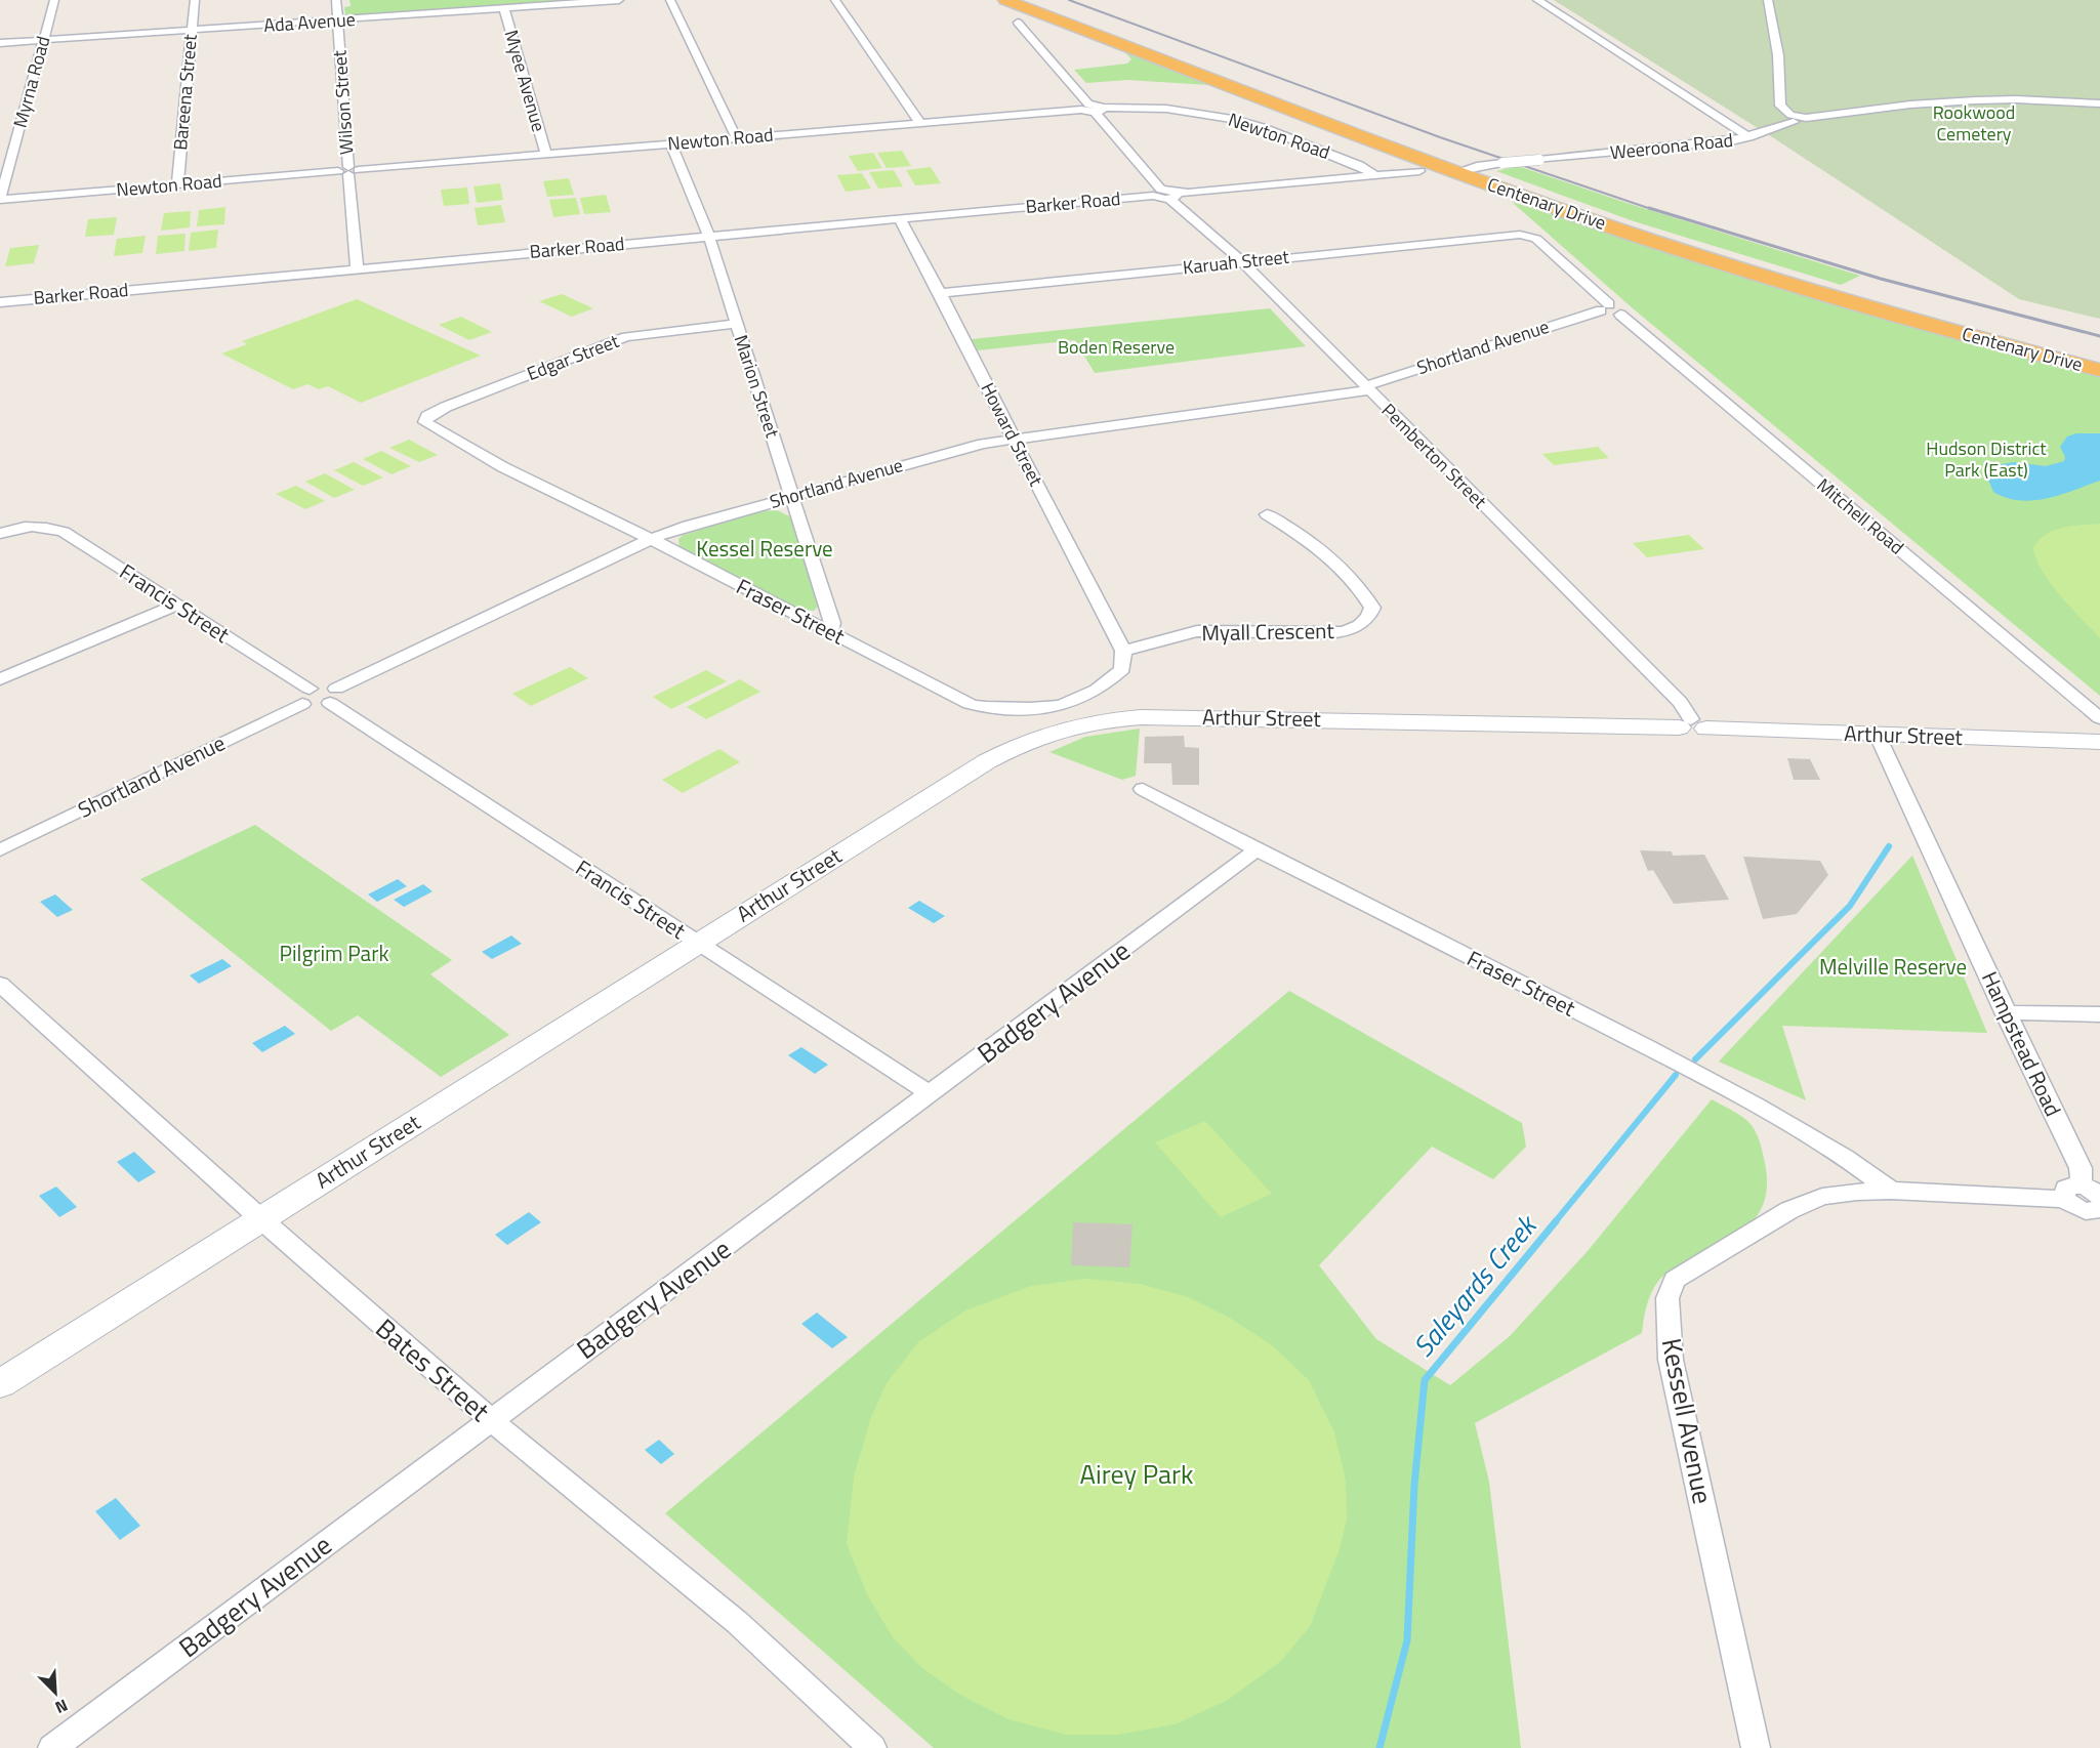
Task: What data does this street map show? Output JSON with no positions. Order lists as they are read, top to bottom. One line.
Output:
{"streets":{"highway":["Centenary Drive"],"main road":["Arthur Street"],"street":["Ada Avenue","Myee Avenue","Myrna Road","Bareena Street","Wilson Street","Newton Road","Weeroona Road","Barker Road","Karuah Street","Shortland Avenue","Edgar Street","Marion Street","Howard Street","Pemberton Street","Mitchell Road","Francis Street","Fraser Street","Myall Crescent","Badgery Avenue","Hampstead Road","Bates Street","Kessell Avenue"]},"crossings":[["Ada Avenue","Myee Avenue"],["Ada Avenue","Myrna Road"],["Ada Avenue","Bareena Street"],["Ada Avenue","Wilson Street"],["Myee Avenue","Newton Road"],["Myrna Road","Newton Road"],["Bareena Street","Newton Road"],["Wilson Street","Newton Road"],["Wilson Street","Barker Road"],["Newton Road","Barker Road"],["Newton Road","Marion Street"],["Newton Road","Pemberton Street"],["Weeroona Road","Centenary Drive"],["Barker Road","Marion Street"],["Barker Road","Howard Street"],["Barker Road","Pemberton Street"],["Karuah Street","Shortland Avenue"],["Karuah Street","Howard Street"],["Karuah Street","Pemberton Street"],["Karuah Street","Mitchell Road"],["Shortland Avenue","Marion Street"],["Shortland Avenue","Howard Street"],["Shortland Avenue","Pemberton Street"],["Shortland Avenue","Mitchell Road"],["Shortland Avenue","Francis Street"],["Shortland Avenue","Fraser Street"],["Edgar Street","Marion Street"],["Edgar Street","Fraser Street"],["Marion Street","Fraser Street"],["Howard Street","Fraser Street"],["Howard Street","Myall Crescent"],["Pemberton Street","Arthur Street"],["Francis Street","Arthur Street"],["Francis Street","Badgery Avenue"],["Fraser Street","Myall Crescent"],["Fraser Street","Badgery Avenue"],["Fraser Street","Kessell Avenue"],["Arthur Street","Hampstead Road"],["Arthur Street","Bates Street"],["Badgery Avenue","Bates Street"],["Hampstead Road","Kessell Avenue"]],"water":["Saleyards Creek"],"parks":["Rookwood Cemetery","Boden Reserve","Hudson District Park (East)","Kessel Reserve","Pilgrim Park","Melville Reserve","Airey Park"],"north":"bottom right"}
